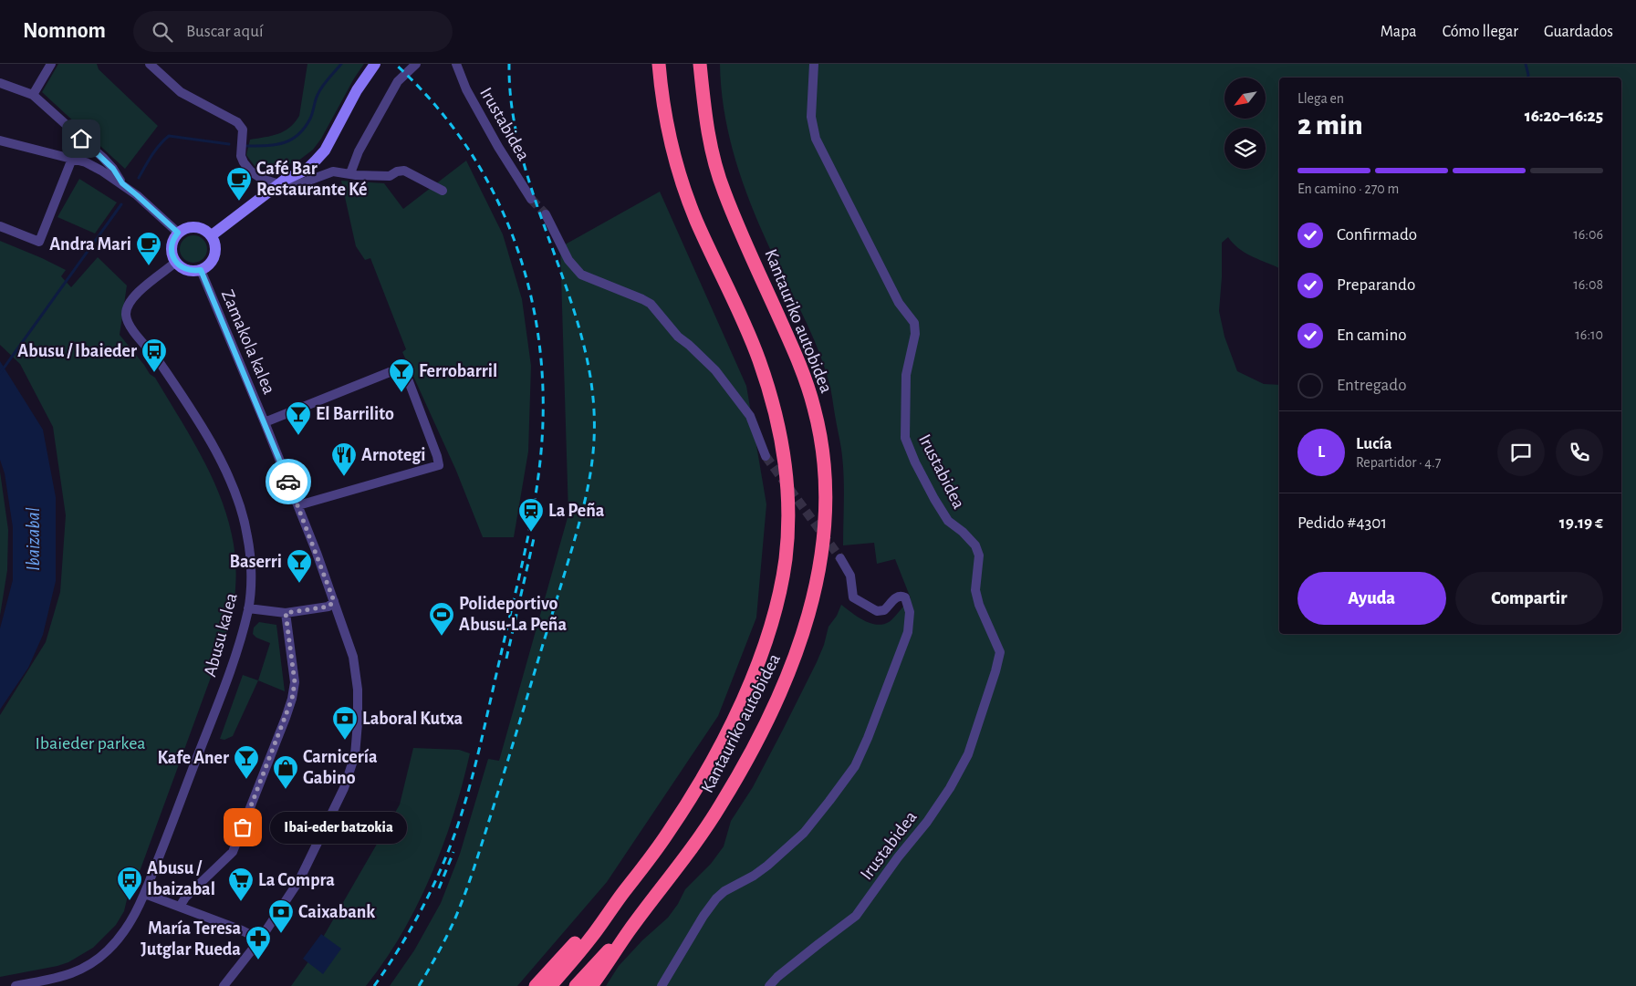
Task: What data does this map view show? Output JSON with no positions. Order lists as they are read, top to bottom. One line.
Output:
{"streets":{"highway":["Kantauriko autobidea"],"street":["Irustabidea","Zamakola kalea","Abusu kalea"]},"crossings":[["Zamakola kalea","Abusu kalea"]],"water":["Ibaizabal"],"parks":["Ibaieder parkea"],"places":{"cafe":["Café Bar Restaurante Ké","Andra Mari"],"bus stop":["Abusu / Ibaieder","Abusu / Ibaizabal"],"bar":["Ferrobarril","El Barrilito","Baserri","Kafe Aner"],"restaurant":["Arnotegi"],"station":["La Peña"],"sports":["Polideportivo Abusu-La Peña"],"bank":["Laboral Kutxa","Caixabank"],"shop":["Carnicería Gabino"],"other":["Ibai-eder batzokia"],"supermarket":["La Compra"],"pharmacy":["María Teresa Jutglar Rueda"]},"north":"bottom left","page":{"header":"Nomnom","search":"Buscar aquí","nav":["Mapa","Cómo llegar","Guardados"],"heading":["2 min","Llega en","16:20–16:25"],"panel":["Lucía","Repartidor · 4.7","Pedido #4301","19.19 €"],"bar":"En camino · 270 m","list":[["Confirmado","16:06"],["Preparando","16:08"],["En camino","16:10"],"Entregado"],"round":"L","buttons":["Ayuda","Compartir"],"bubble":"Ibai-eder batzokia"}}
